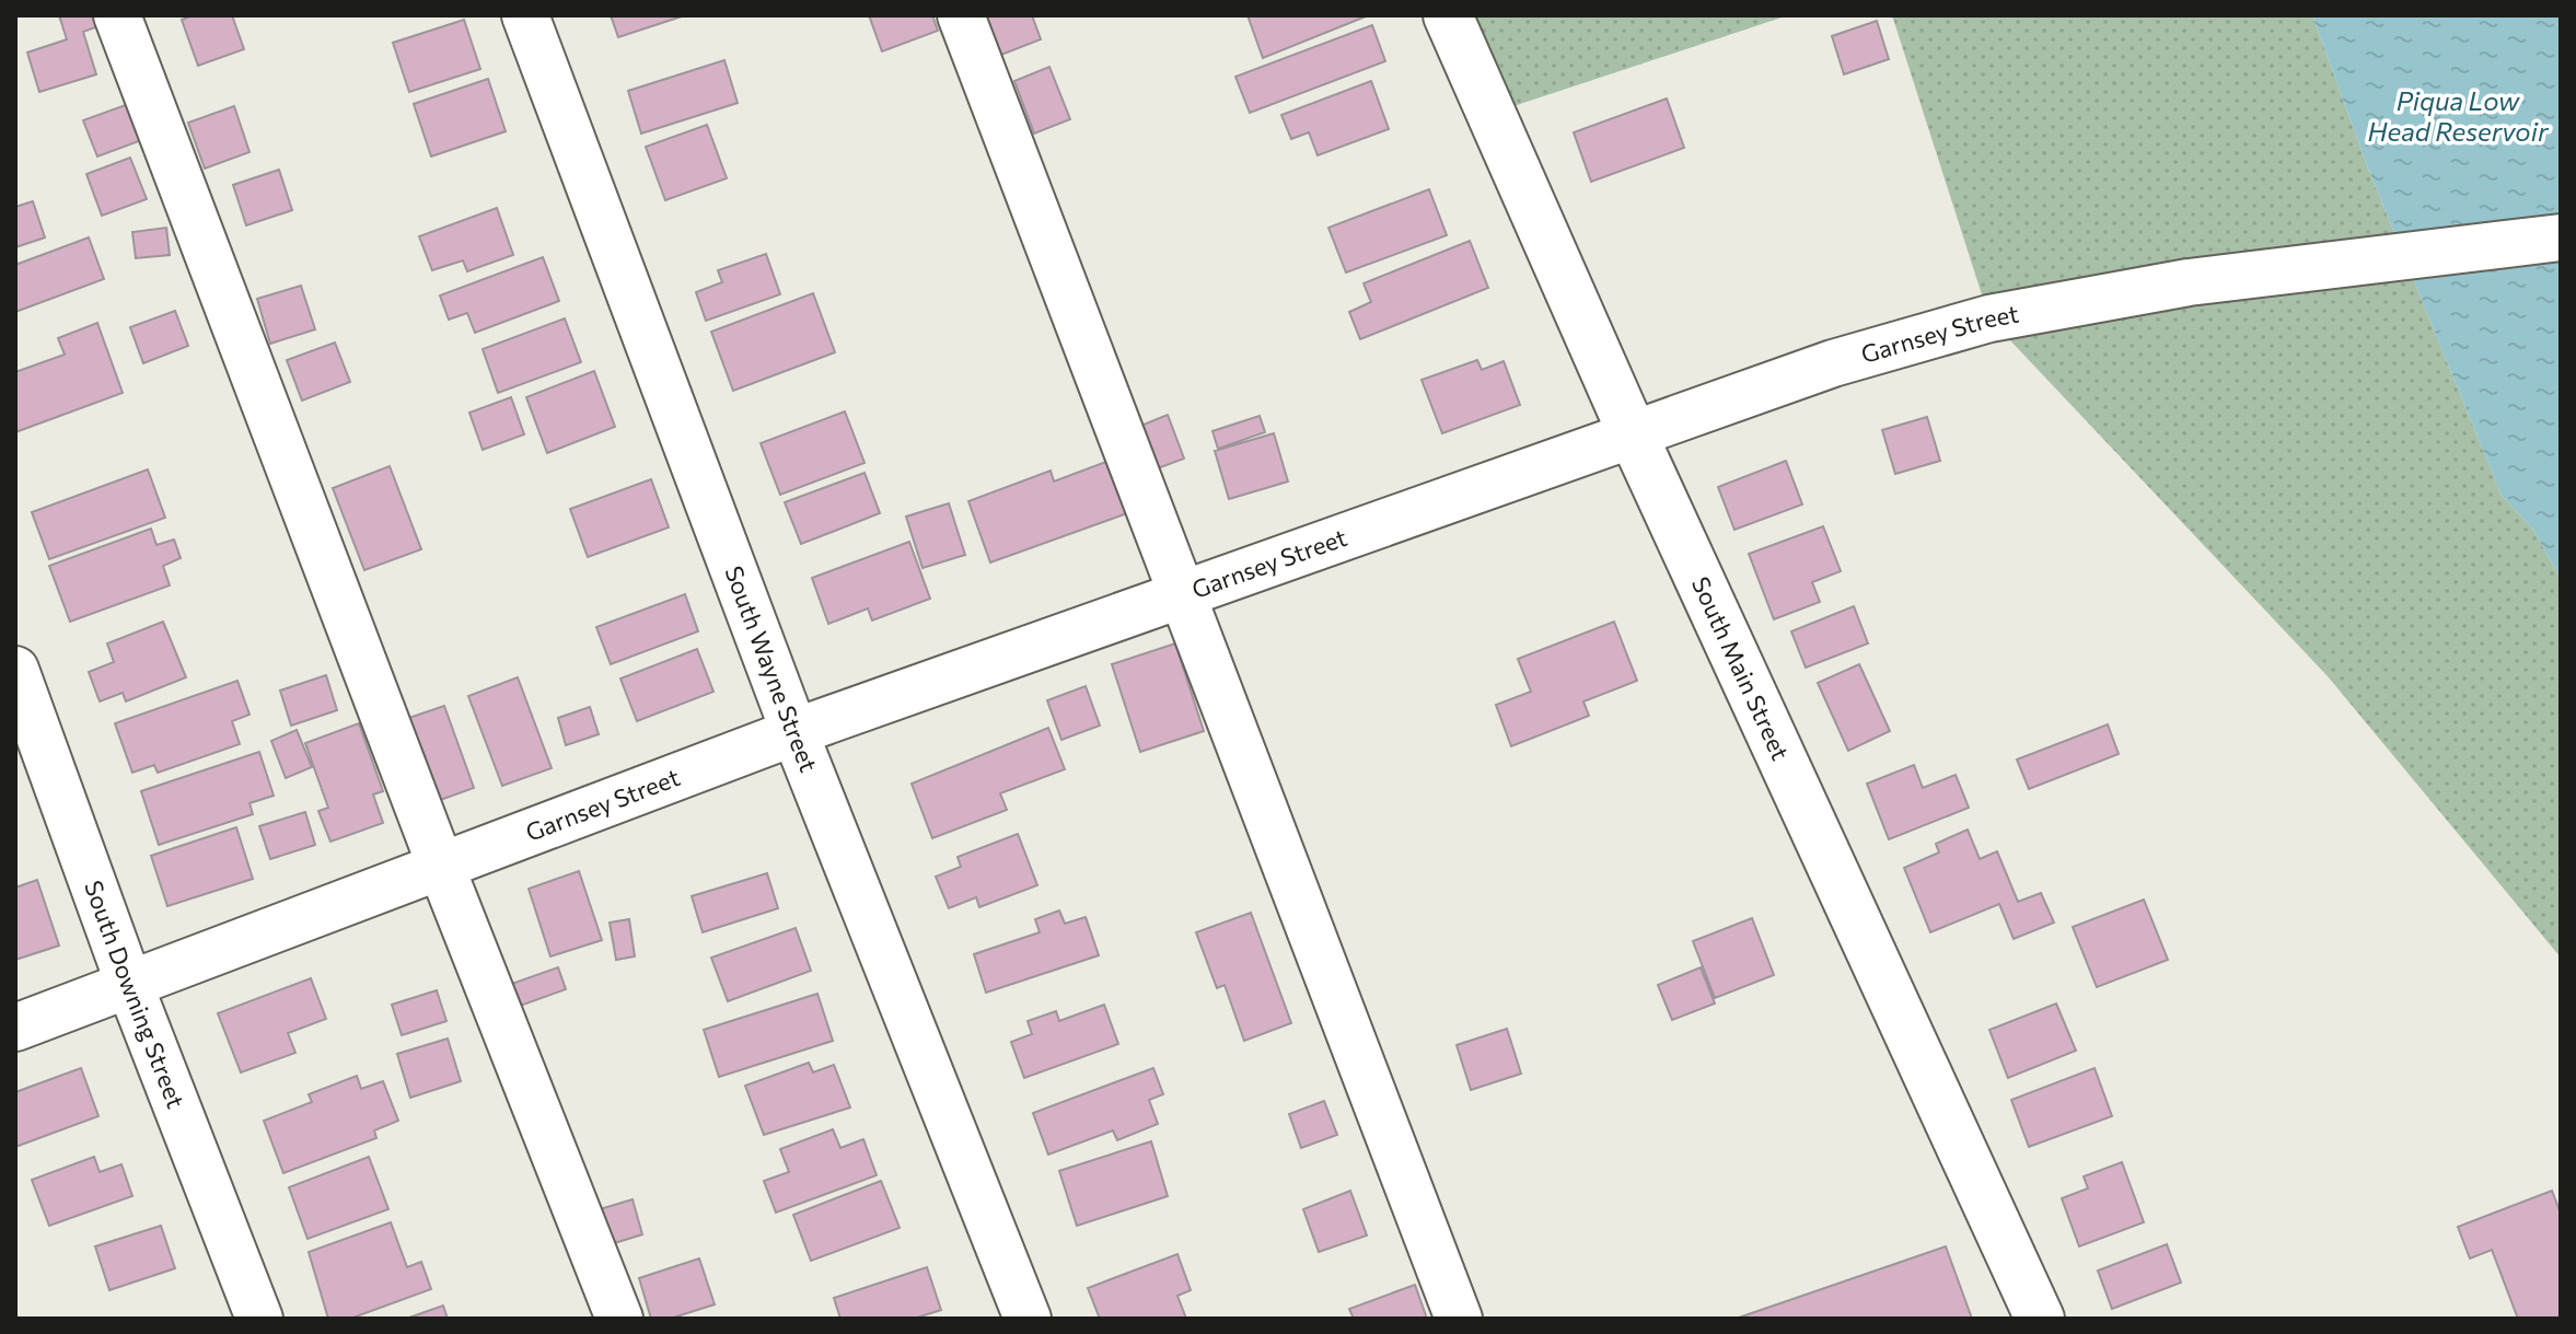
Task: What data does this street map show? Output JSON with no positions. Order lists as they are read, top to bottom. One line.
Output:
{"streets":{"main road":["South Main Street"],"street":["Garnsey Street","South Wayne Street","South Downing Street"]},"crossings":[["Garnsey Street","South Wayne Street"],["Garnsey Street","South Main Street"],["Garnsey Street","South Downing Street"]],"water":["Piqua Low Head Reservoir"]}
